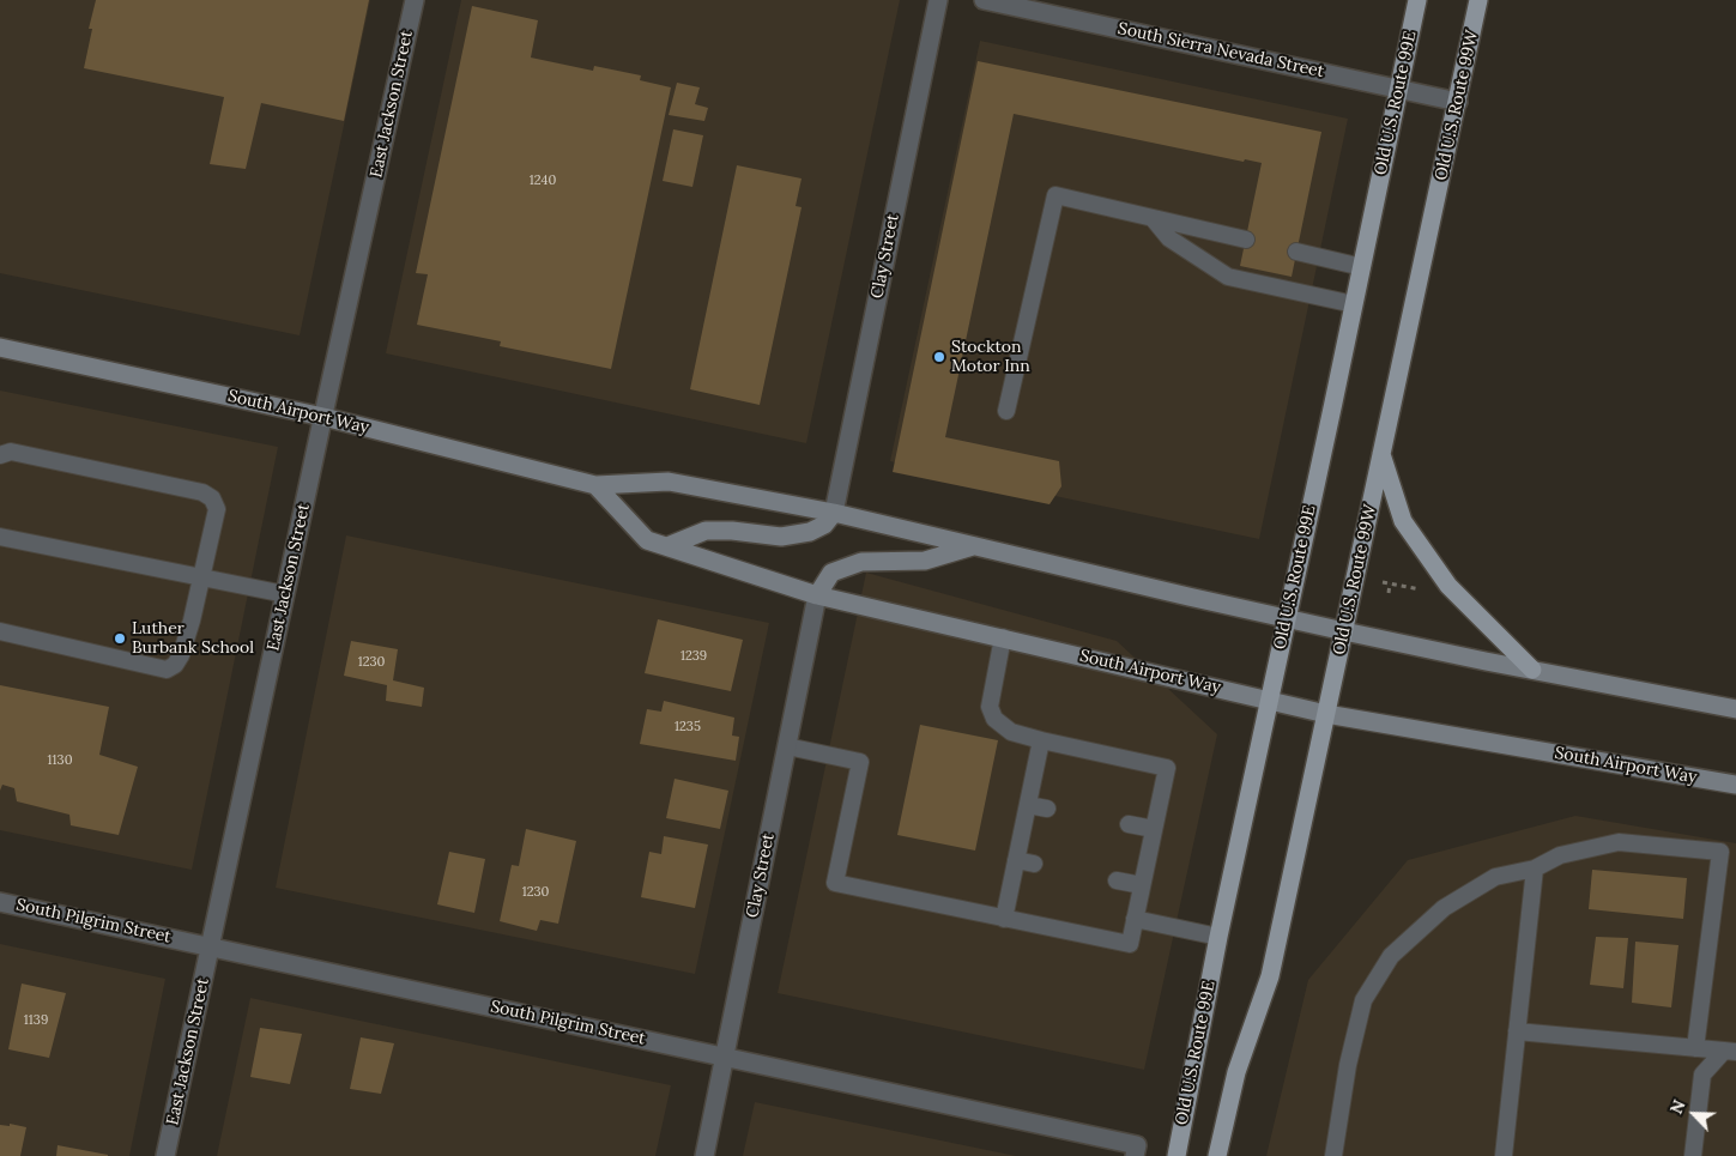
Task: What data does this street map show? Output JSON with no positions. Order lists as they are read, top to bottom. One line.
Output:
{"streets":{"main road":["Old U.S. Route 99E","Old U.S. Route 99W","South Airport Way"],"street":["South Sierra Nevada Street","East Jackson Street","Clay Street","South Pilgrim Street"]},"crossings":[["South Sierra Nevada Street","Old U.S. Route 99E"],["South Sierra Nevada Street","Old U.S. Route 99W"],["Old U.S. Route 99E","South Airport Way"],["East Jackson Street","South Airport Way"],["East Jackson Street","South Pilgrim Street"],["Old U.S. Route 99W","South Airport Way"],["Clay Street","South Airport Way"],["Clay Street","South Pilgrim Street"]],"places":["Stockton Motor Inn","Luther Burbank School"],"house_numbers":["1240","1239","1230","1235","1130","1230","1139"],"north":"top left"}
